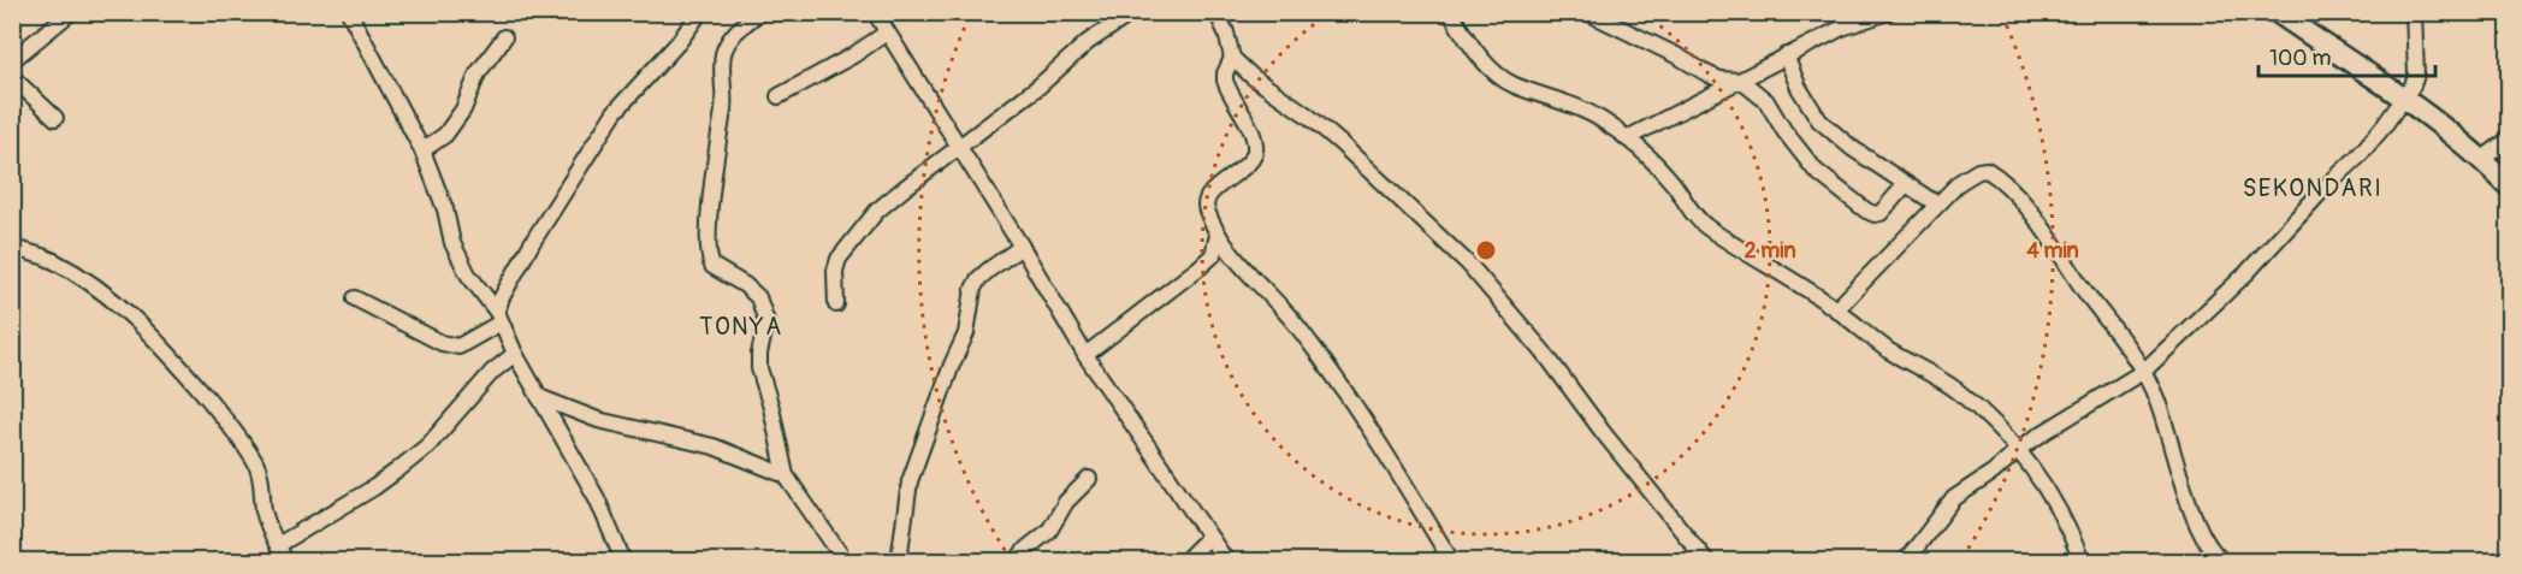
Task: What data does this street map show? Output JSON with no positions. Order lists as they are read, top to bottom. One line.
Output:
{"districts":["SEKONDARI","TONYA"],"scale_bar":"100 m","rings":["2 min","4 min"]}
